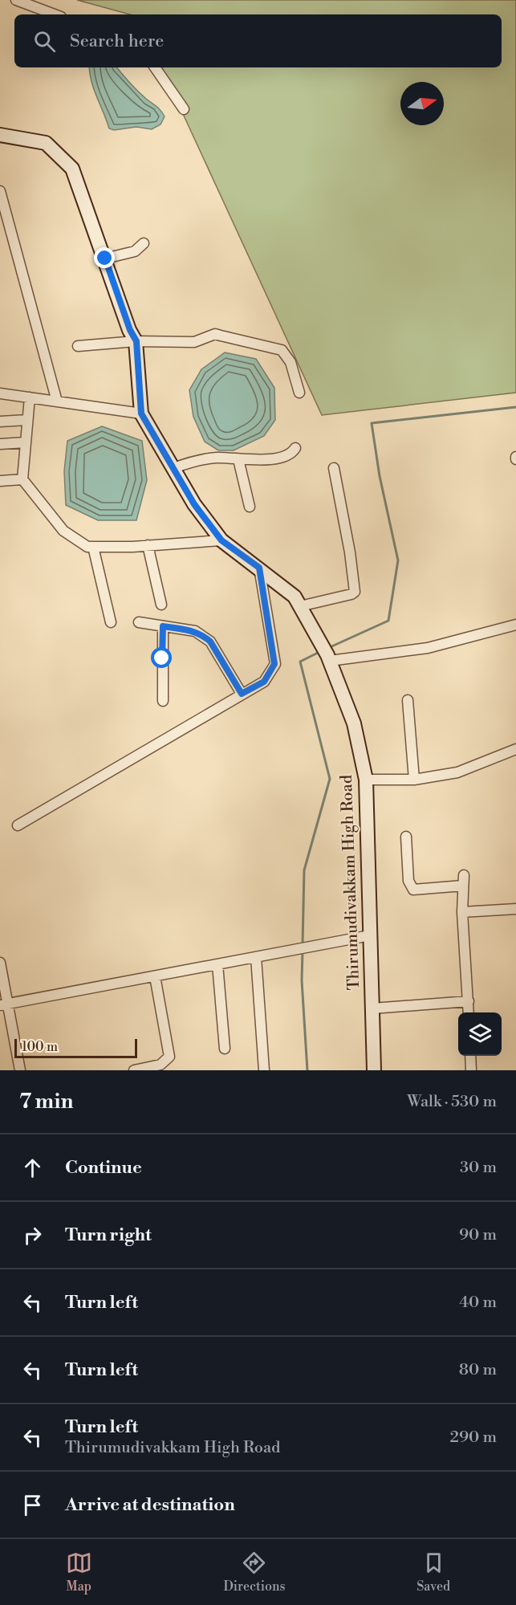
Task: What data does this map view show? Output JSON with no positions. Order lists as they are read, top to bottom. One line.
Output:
{"streets":{"street":["Thirumudivakkam High Road"]},"scale_bar":"100 m","north":"right","page":{"search":"Search here","scale":"100 m","heading":["7 min","Walk · 530 m"],"list":[["Continue","30 m"],["Turn right","90 m"],["Turn left","40 m"],["Turn left","80 m"],["Turn left","Thirumudivakkam High Road","290 m"],"Arrive at destination"],"nav":["Map","Directions","Saved"]}}
